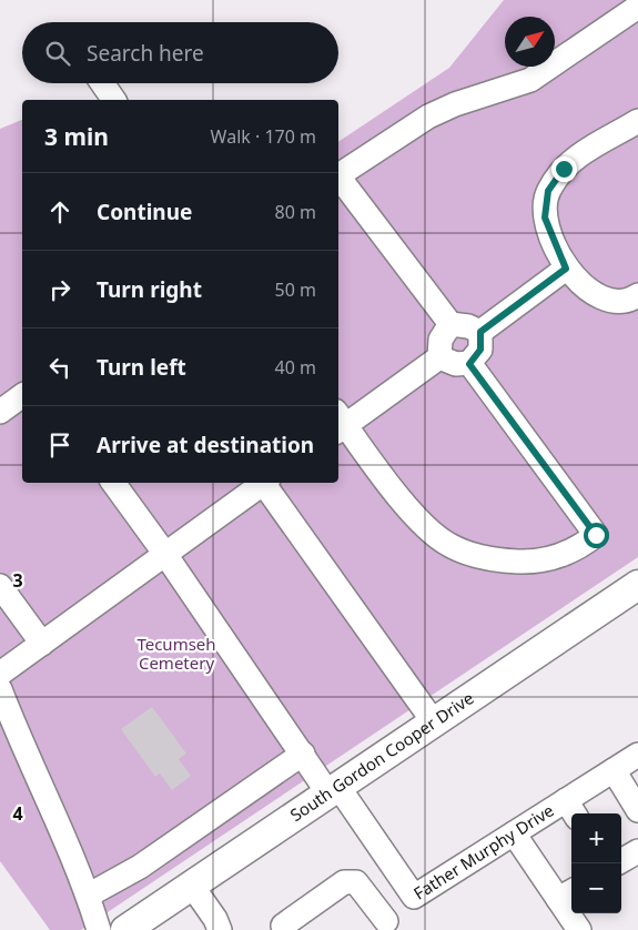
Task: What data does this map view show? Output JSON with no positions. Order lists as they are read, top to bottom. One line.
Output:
{"streets":{"main road":["South Gordon Cooper Drive"],"street":["Father Murphy Drive"]},"crossings":[["South Gordon Cooper Drive","Father Murphy Drive"]],"parks":["Tecumseh Cemetery"],"north":"top right","page":{"search":"Search here","heading":["3 min","Walk · 170 m"],"list":[["Continue","80 m"],["Turn right","50 m"],["Turn left","40 m"],"Arrive at destination"],"map_buttons":["+","−"]},"grid":{"rows":["3","4"]}}
